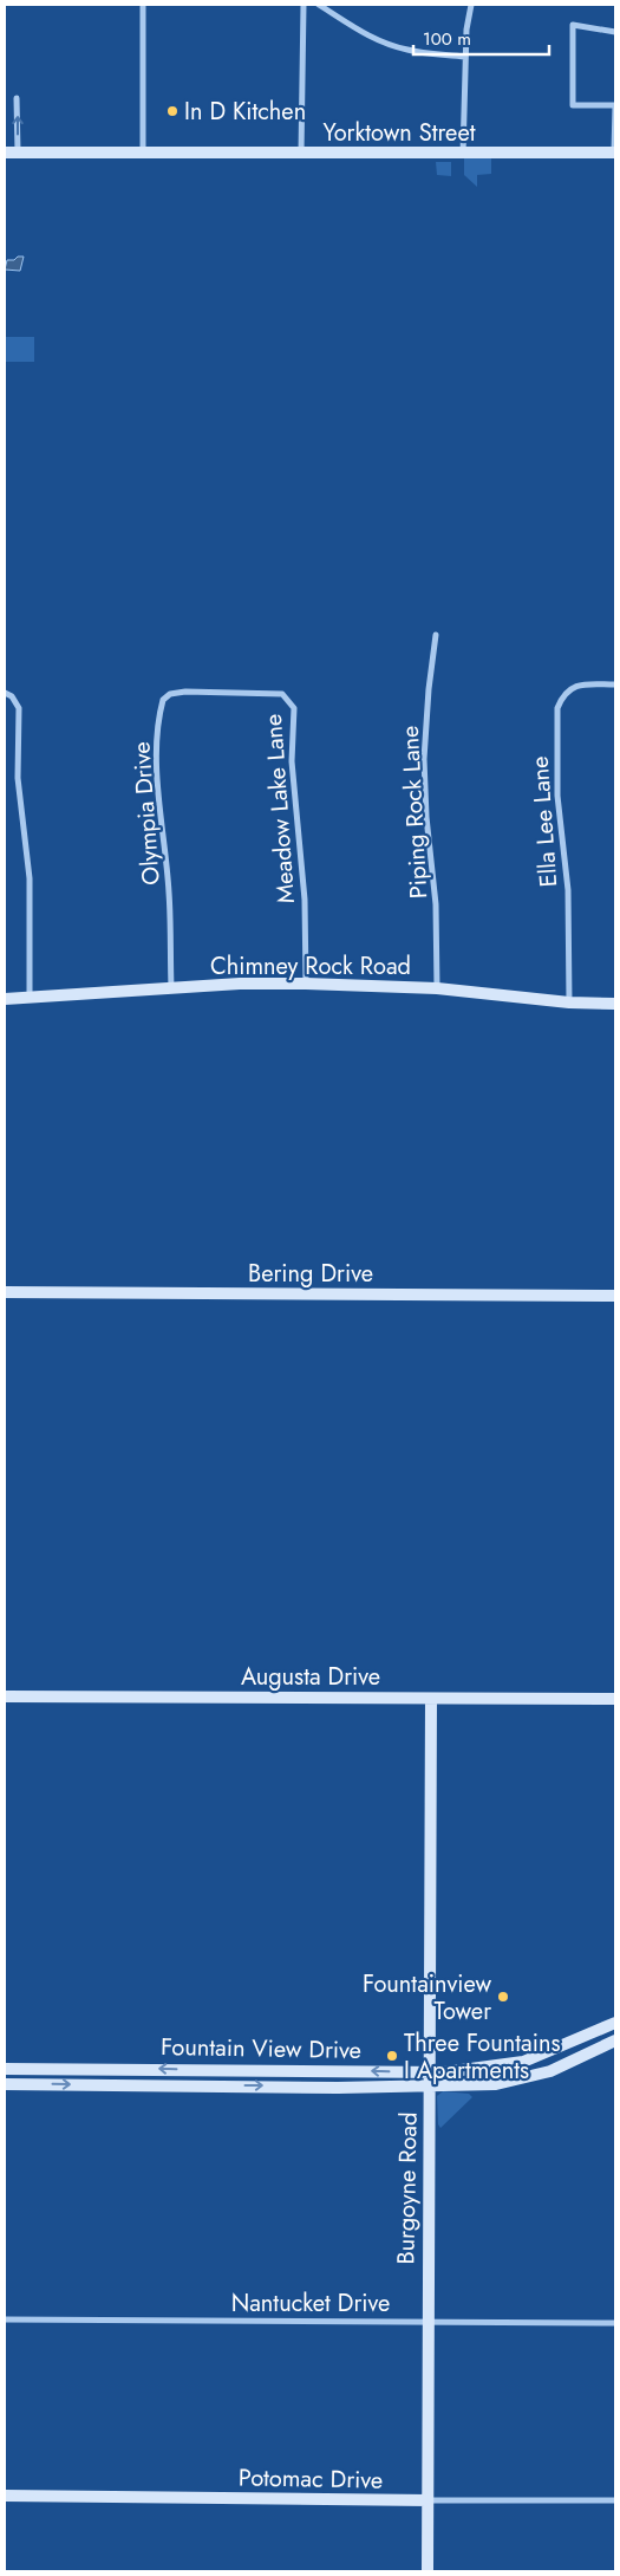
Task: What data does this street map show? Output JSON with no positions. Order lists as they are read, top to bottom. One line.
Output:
{"streets":{"street":["Yorktown Street","Meadow Lake Lane","Piping Rock Lane","Olympia Drive","Ella Lee Lane","Chimney Rock Road","Bering Drive","Augusta Drive","Fountain View Drive","Burgoyne Road","Nantucket Drive","Potomac Drive"]},"crossings":[["Meadow Lake Lane","Olympia Drive"],["Meadow Lake Lane","Chimney Rock Road"],["Piping Rock Lane","Chimney Rock Road"],["Olympia Drive","Chimney Rock Road"],["Ella Lee Lane","Chimney Rock Road"],["Augusta Drive","Burgoyne Road"],["Fountain View Drive","Burgoyne Road"],["Burgoyne Road","Nantucket Drive"],["Burgoyne Road","Potomac Drive"]],"places":["In D Kitchen","Fountainview Tower","Three Fountains I Apartments"],"scale_bar":"100 m"}
